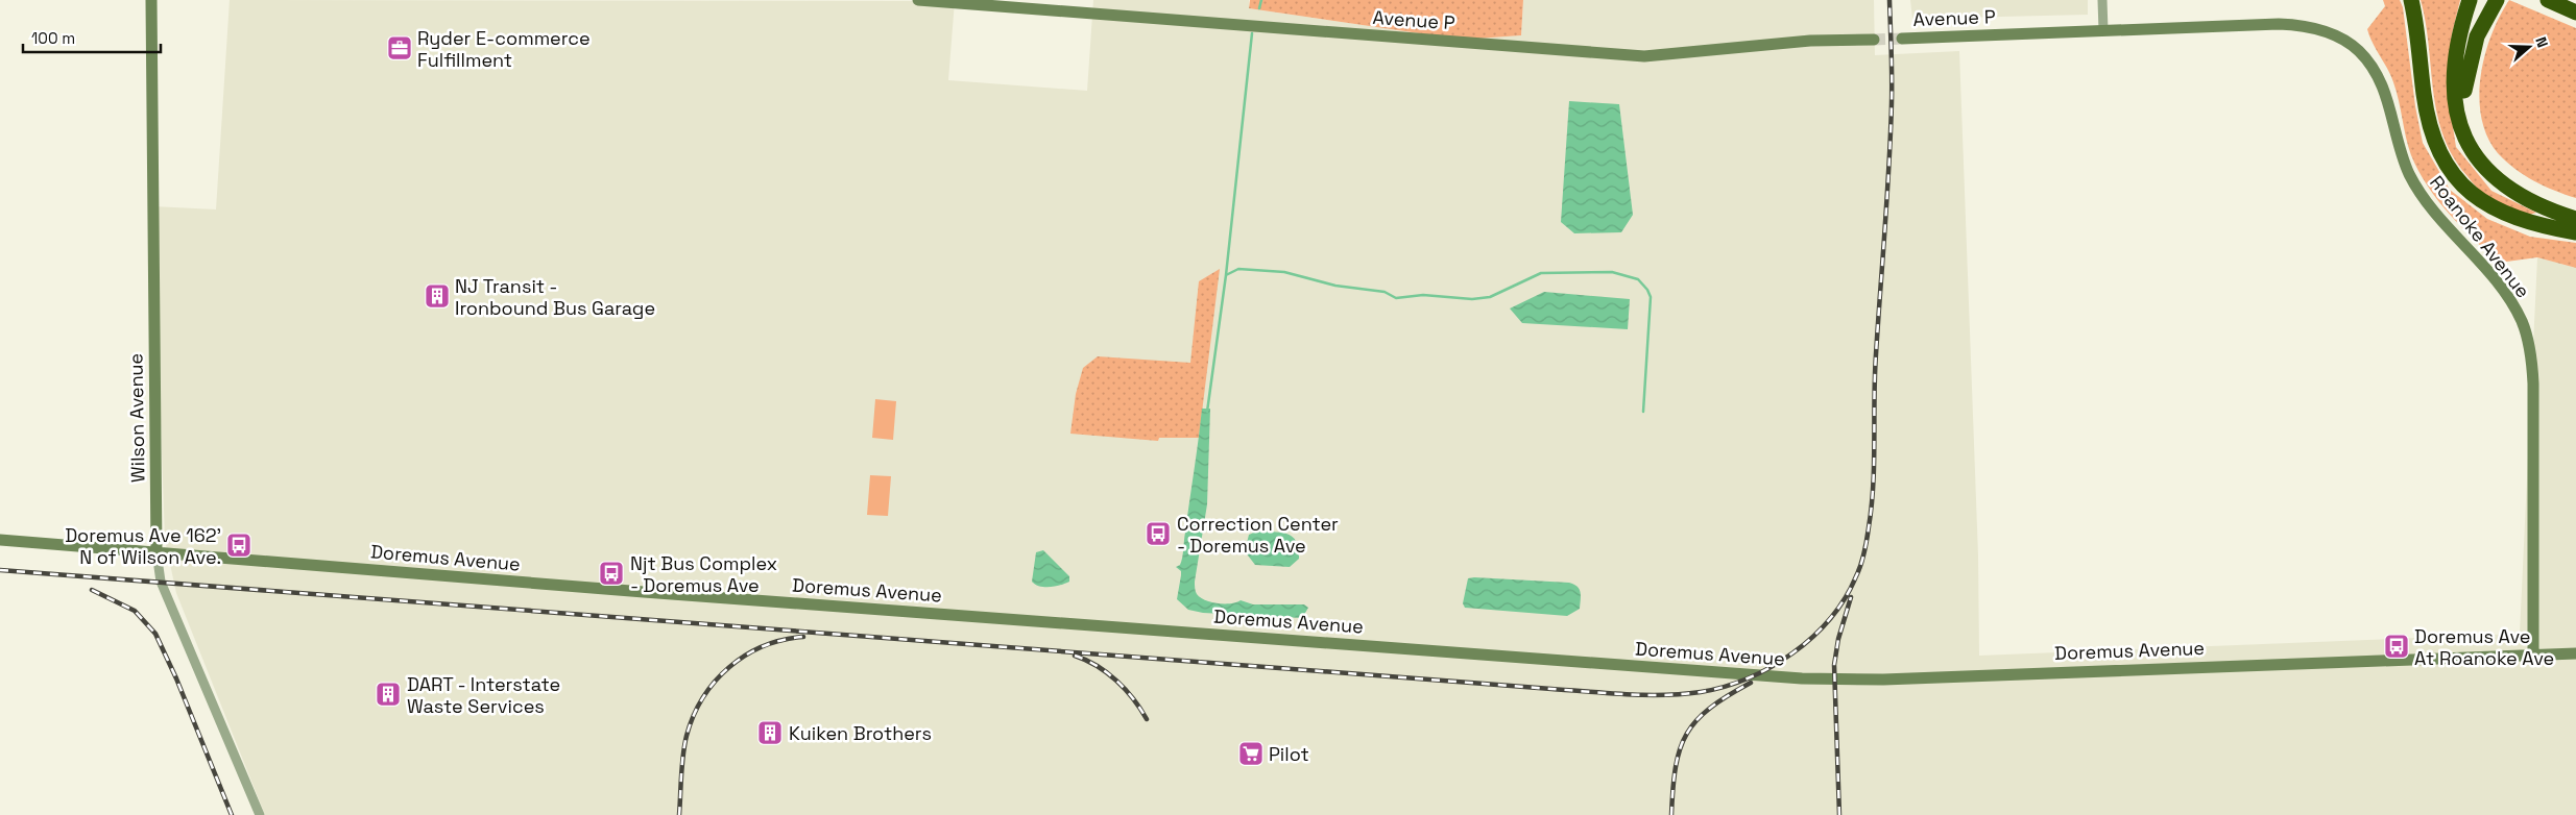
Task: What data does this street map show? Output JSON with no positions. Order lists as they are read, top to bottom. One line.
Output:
{"streets":{"main road":["Avenue P","Roanoke Avenue","Wilson Avenue","Doremus Avenue"]},"crossings":[["Avenue P","Roanoke Avenue"],["Roanoke Avenue","Doremus Avenue"],["Wilson Avenue","Doremus Avenue"]],"places":{"office":["Ryder E-commerce Fulfillment"],"building":["NJ Transit - Ironbound Bus Garage","DART - Interstate Waste Services","Kuiken Brothers"],"bus stop":["Correction Center - Doremus Ave","Doremus Ave 162' N of Wilson Ave.","Njt Bus Complex - Doremus Ave","Doremus Ave At Roanoke Ave"],"supermarket":["Pilot"]},"scale_bar":"100 m","north":"right"}
